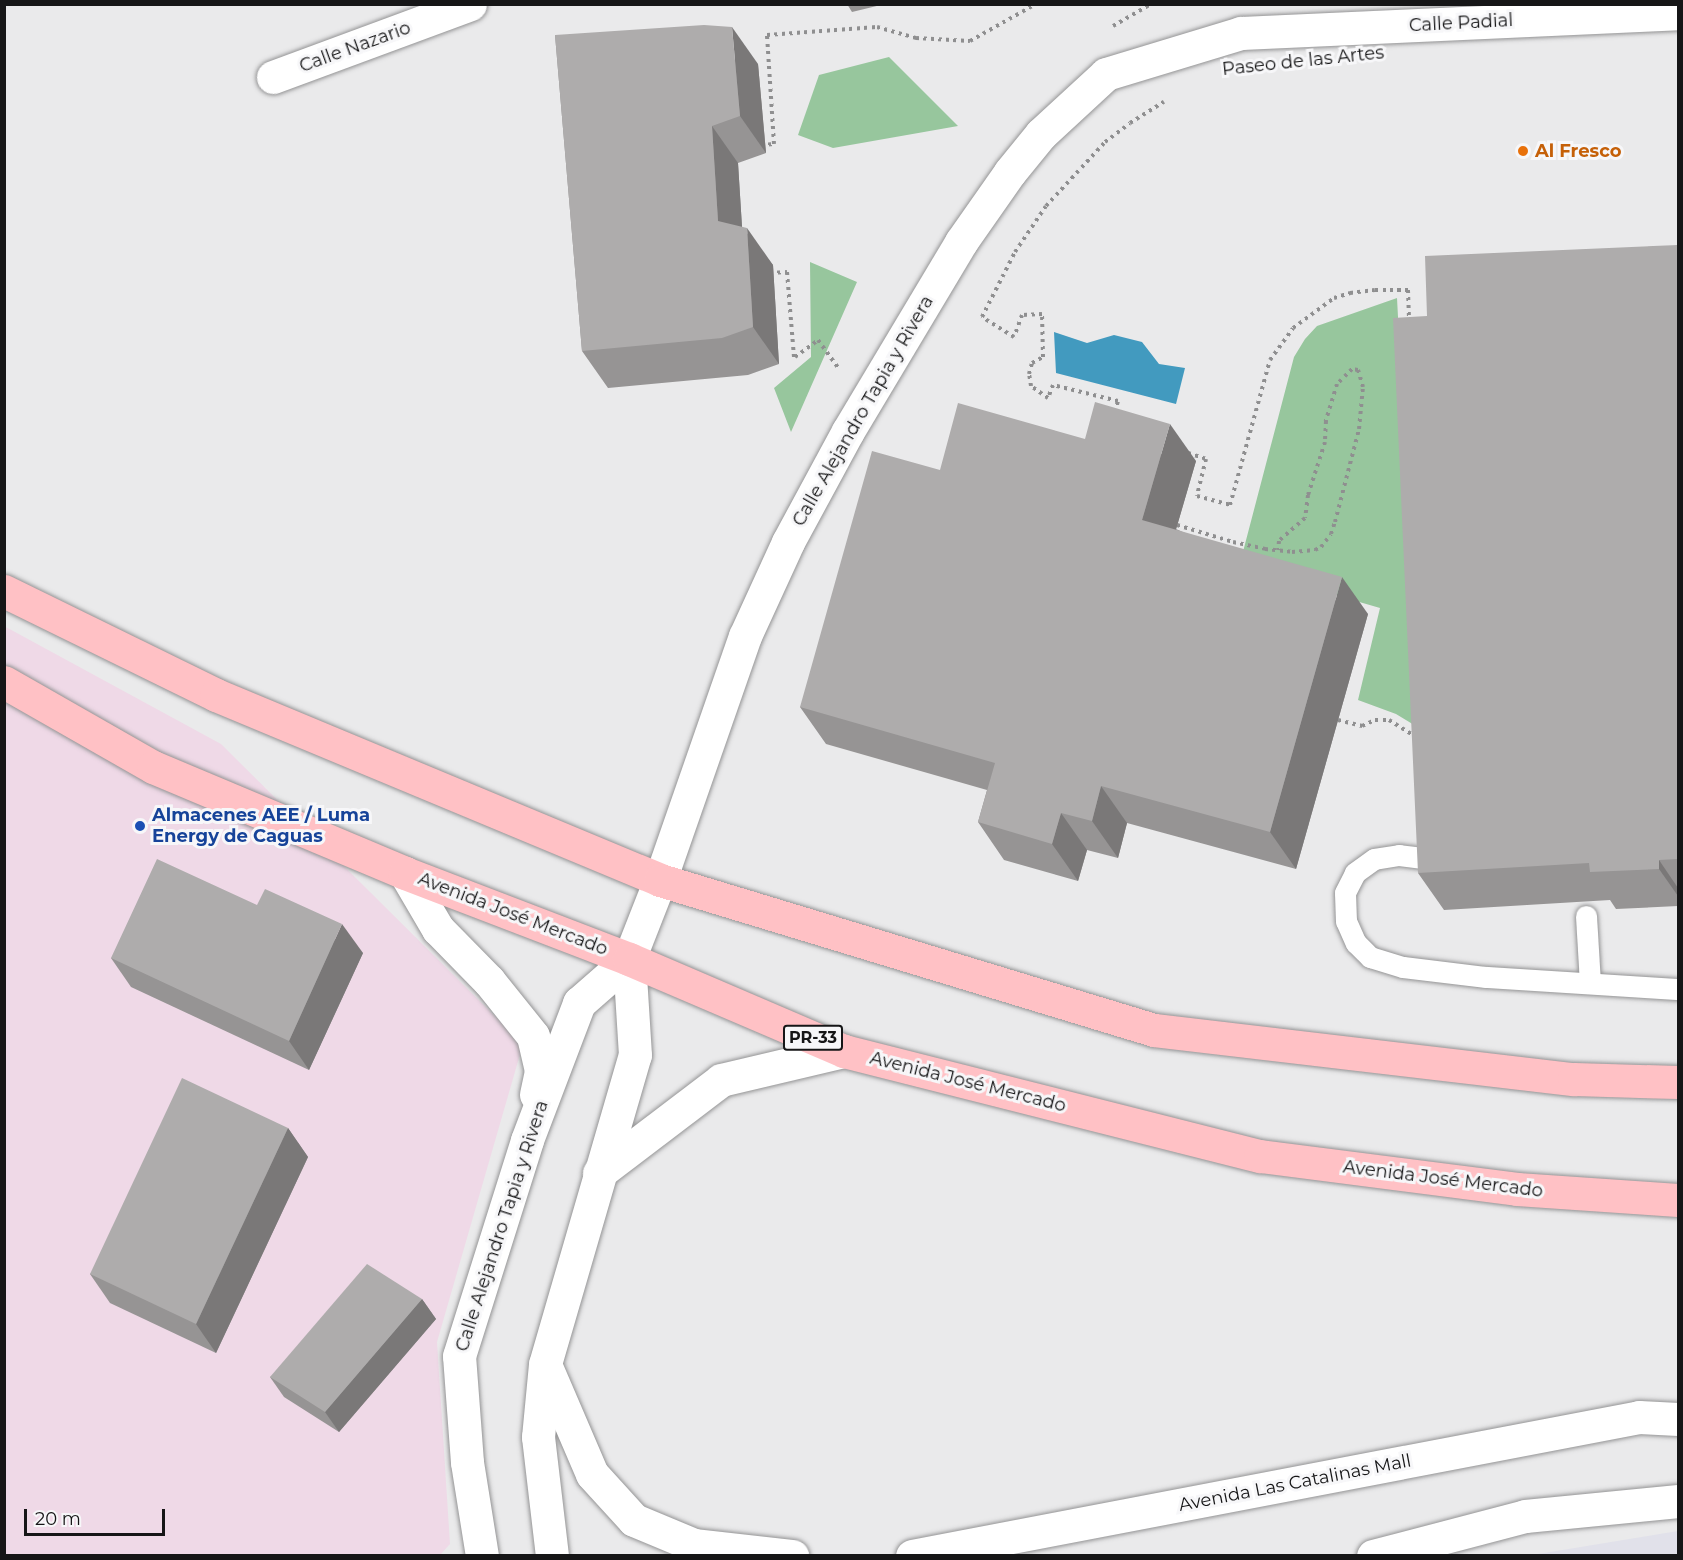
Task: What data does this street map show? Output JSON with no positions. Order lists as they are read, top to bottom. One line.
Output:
{"streets":{"main road":["Avenida José Mercado","PR-33"],"street":["Calle Padial","Calle Nazario","Calle Alejandro Tapia y Rivera","Avenida Las Catalinas Mall"]},"crossings":[["Calle Padial","Calle Alejandro Tapia y Rivera"],["Calle Alejandro Tapia y Rivera","Avenida José Mercado"]],"places":["Al Fresco","Almacenes AEE / Luma Energy de Caguas"],"scale_bar":"20 m"}
